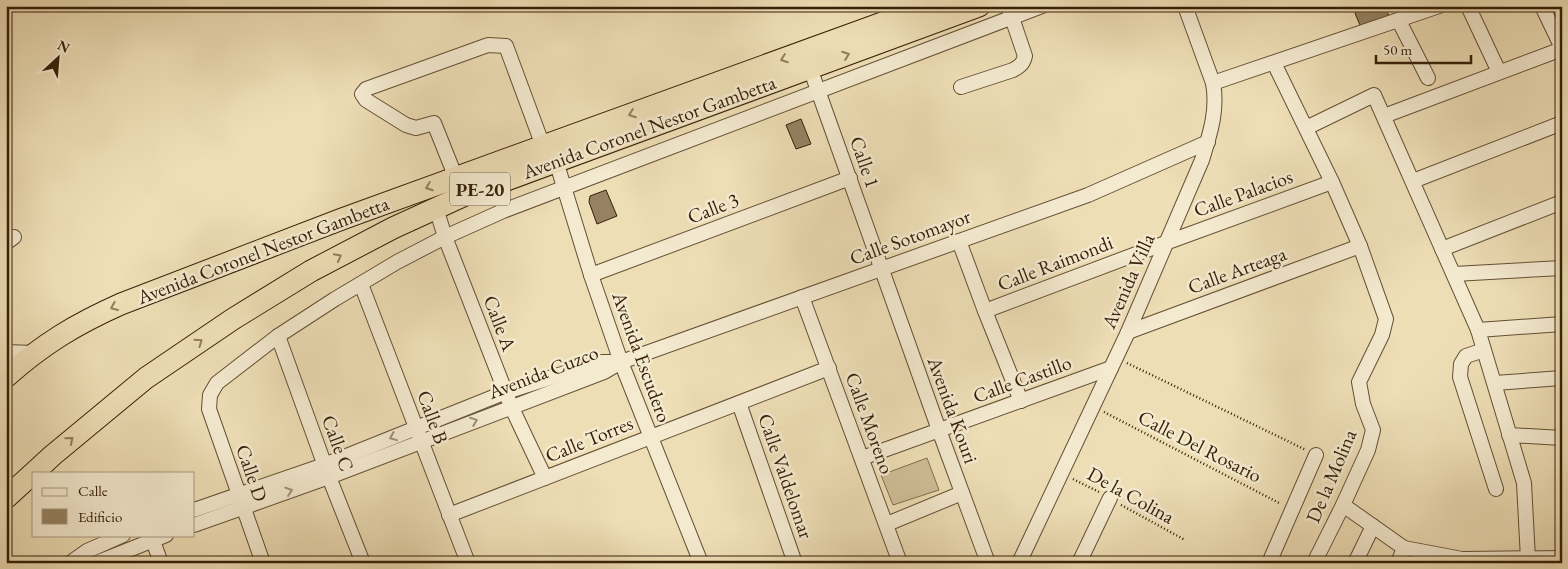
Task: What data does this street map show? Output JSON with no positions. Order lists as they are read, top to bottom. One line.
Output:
{"streets":{"highway":["Avenida Coronel Nestor Gambetta","PE-20"],"street":["Calle 1","Calle Palacios","Calle 3","Calle Sotomayor","Calle Raimondi","Calle Arteaga","Avenida Villa","Calle A","Avenida Escudero","Avenida Cuzco","Calle Castillo","Avenida Kouri","Calle B","Calle Moreno","Calle Torres","Calle C","Calle D","Calle Valdelomar","De la Molina"],"path":["Calle Del Rosario","De la Colina"]},"crossings":[["Avenida Coronel Nestor Gambetta","Calle 1"],["Avenida Coronel Nestor Gambetta","Calle A"],["Avenida Coronel Nestor Gambetta","Avenida Escudero"],["Calle 1","Calle 3"],["Calle 1","Calle Sotomayor"],["Calle 1","Avenida Kouri"],["Calle Palacios","Calle Raimondi"],["Calle Palacios","Avenida Villa"],["Calle 3","Avenida Escudero"],["Calle Sotomayor","Avenida Villa"],["Calle Sotomayor","Avenida Escudero"],["Calle Sotomayor","Avenida Cuzco"],["Calle Sotomayor","Avenida Kouri"],["Calle Sotomayor","Calle Moreno"],["Calle Raimondi","Avenida Villa"],["Calle Arteaga","Avenida Villa"],["Calle Arteaga","De la Molina"],["Avenida Villa","Calle Castillo"],["Avenida Villa","Calle Del Rosario"],["Avenida Villa","De la Colina"],["Calle A","Avenida Cuzco"],["Calle A","Calle Torres"],["Avenida Escudero","Avenida Cuzco"],["Avenida Escudero","Calle Torres"],["Avenida Cuzco","Calle B"],["Avenida Cuzco","Calle C"],["Avenida Cuzco","Calle D"],["Calle Castillo","Avenida Kouri"],["Calle Castillo","Calle Moreno"],["Calle B","Calle Torres"],["Calle Moreno","Calle Torres"],["Calle Torres","Calle Valdelomar"],["Calle C","Calle D"]],"legend":["Calle","Edificio"],"scale_bar":"50 m","north":"top right"}
